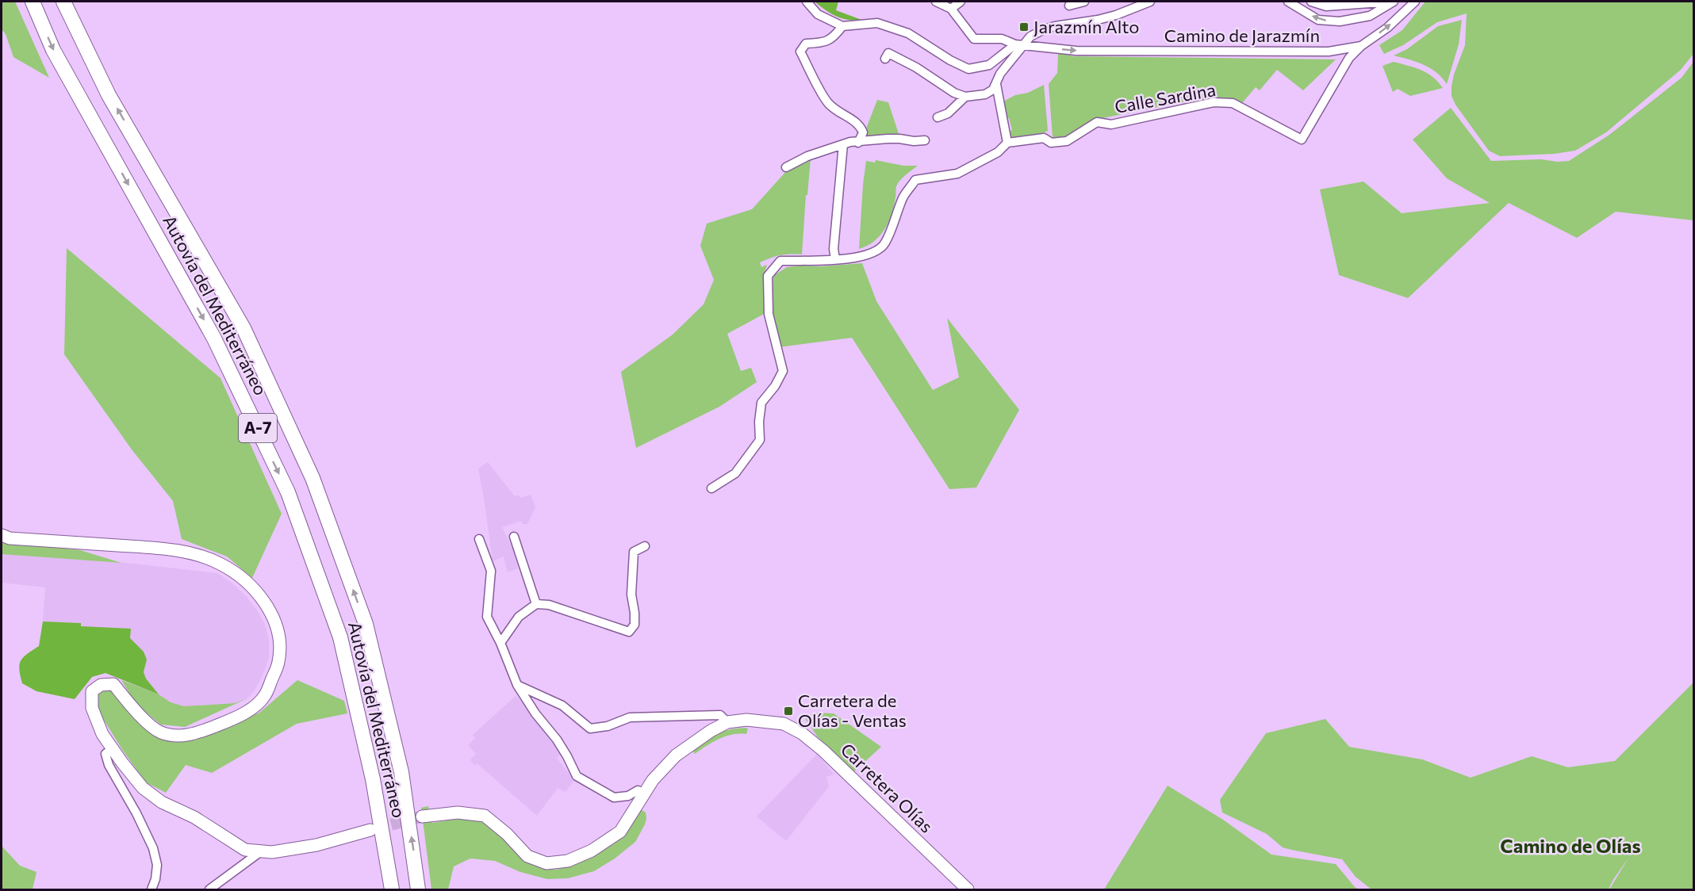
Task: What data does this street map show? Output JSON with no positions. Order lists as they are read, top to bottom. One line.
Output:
{"streets":{"highway":["Autovía del Mediterráneo","A-7"],"main road":["Carretera Olías"],"street":["Camino de Jarazmín","Calle Sardina"]},"crossings":[["Camino de Jarazmín","Calle Sardina"]],"districts":["Camino de Olías"],"places":{"transit":["Jarazmín Alto","Carretera de Olías - Ventas"]}}
